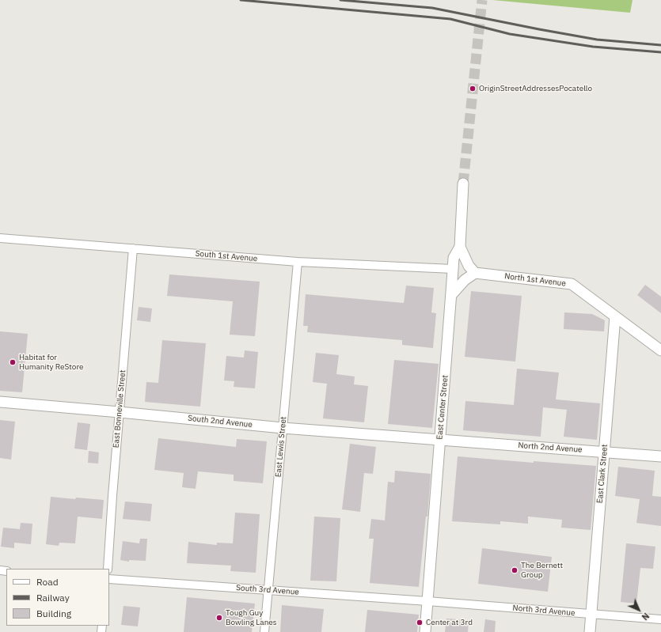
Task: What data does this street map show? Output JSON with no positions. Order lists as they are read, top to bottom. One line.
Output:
{"streets":{"street":["South 1st Avenue","North 1st Avenue","East Center Street","East Bonneville Street","South 2nd Avenue","East Lewis Street","North 2nd Avenue","East Clark Street","South 3rd Avenue","North 3rd Avenue"]},"crossings":[["South 1st Avenue","East Center Street"],["South 1st Avenue","East Bonneville Street"],["South 1st Avenue","East Lewis Street"],["North 1st Avenue","East Clark Street"],["East Center Street","South 2nd Avenue"],["East Center Street","North 2nd Avenue"],["East Center Street","South 3rd Avenue"],["East Center Street","North 3rd Avenue"],["East Bonneville Street","South 2nd Avenue"],["South 2nd Avenue","East Lewis Street"],["South 2nd Avenue","North 2nd Avenue"],["East Lewis Street","South 3rd Avenue"],["North 2nd Avenue","East Clark Street"],["East Clark Street","North 3rd Avenue"],["South 3rd Avenue","North 3rd Avenue"]],"places":["OriginStreetAddressesPocatello","Habitat for Humanity ReStore","The Bernett Group","Tough Guy Bowling Lanes","Center at 3rd"],"legend":["Road","Railway","Building"],"north":"bottom right"}
